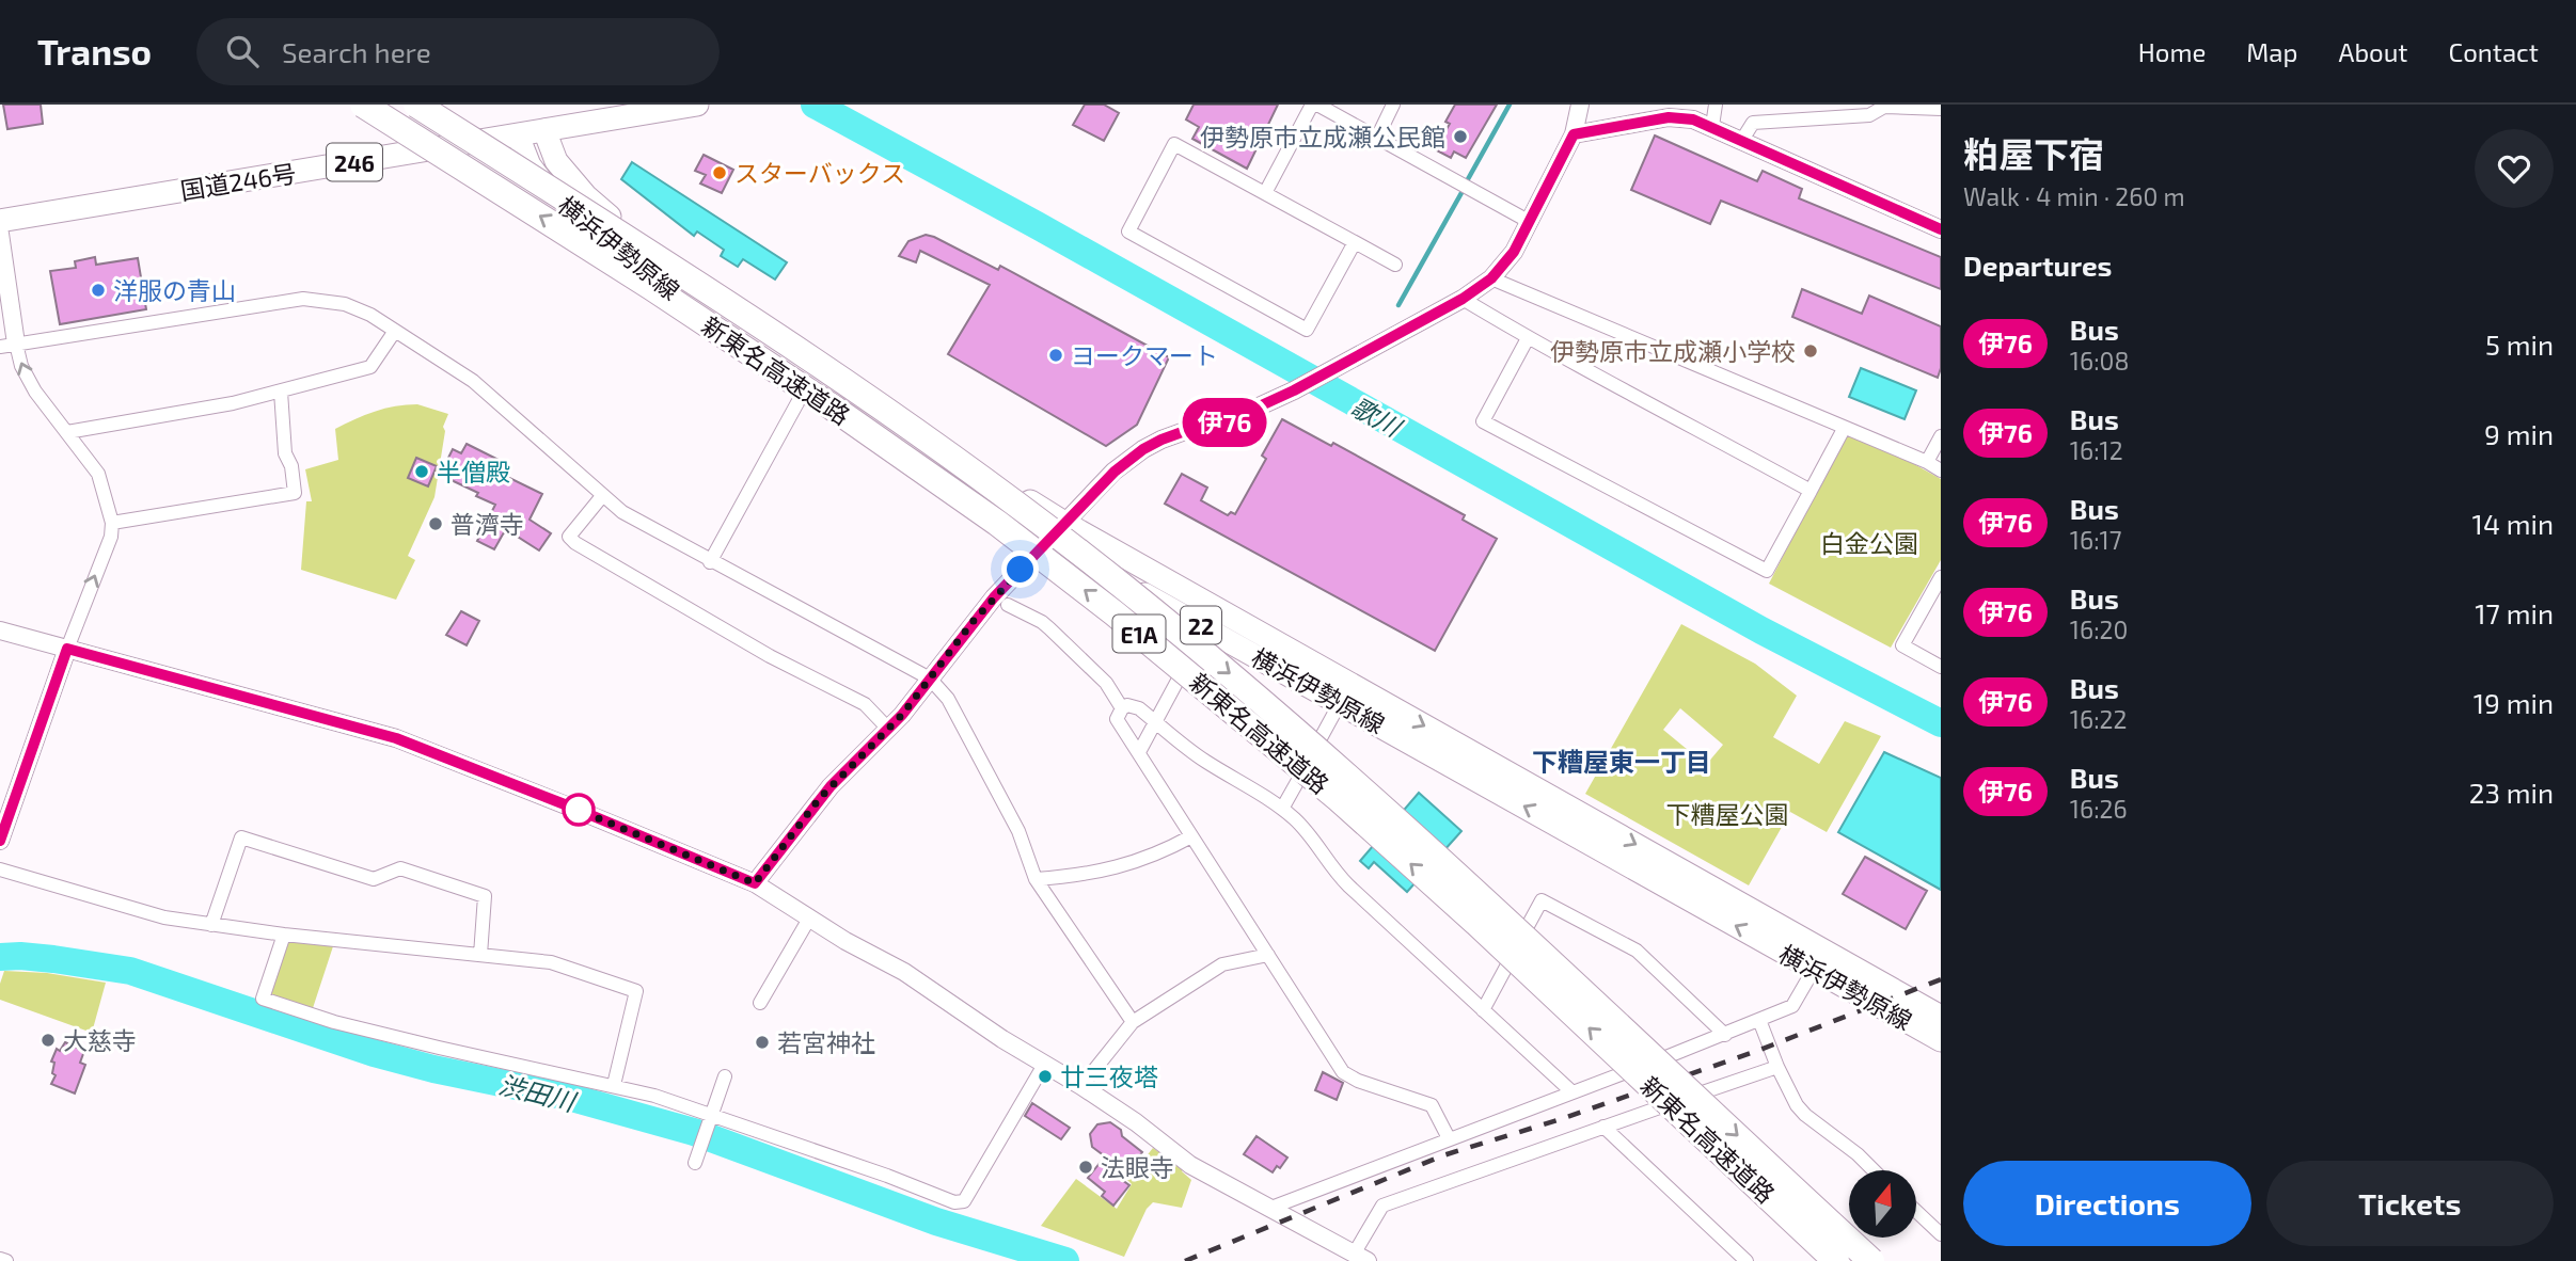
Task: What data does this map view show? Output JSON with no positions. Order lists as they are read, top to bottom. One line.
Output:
{"streets":{"highway":["新東名高速道路","E1A"],"main road":["246","国道246号","横浜伊勢原線","22"]},"crossings":[["国道246号","横浜伊勢原線"]],"districts":["下糟屋東一丁目"],"water":["歌川","渋田川"],"parks":["白金公園","下糟屋公園"],"places":["伊勢原市立成瀬公民館","スターバックス","洋服の青山","伊勢原市立成瀬小学校","ヨークマート","半僧殿","普濟寺","大慈寺","若宮神社","廿三夜塔","法眼寺"],"lines":["bus line 伊76"],"north":"top","page":{"header":"Transo","search":"Search here","nav":["Home","Map","About","Contact"],"on_map":"伊76","heading":[["粕屋下宿","Walk · 4 min · 260 m"],"Departures"],"list":[{"mark":"伊76","name":"Bus","note":"16:08","value":"5 min"},{"mark":"伊76","name":"Bus","note":"16:12","value":"9 min"},{"mark":"伊76","name":"Bus","note":"16:17","value":"14 min"},{"mark":"伊76","name":"Bus","note":"16:20","value":"17 min"},{"mark":"伊76","name":"Bus","note":"16:22","value":"19 min"},{"mark":"伊76","name":"Bus","note":"16:26","value":"23 min"}],"buttons":["Directions","Tickets"]}}
